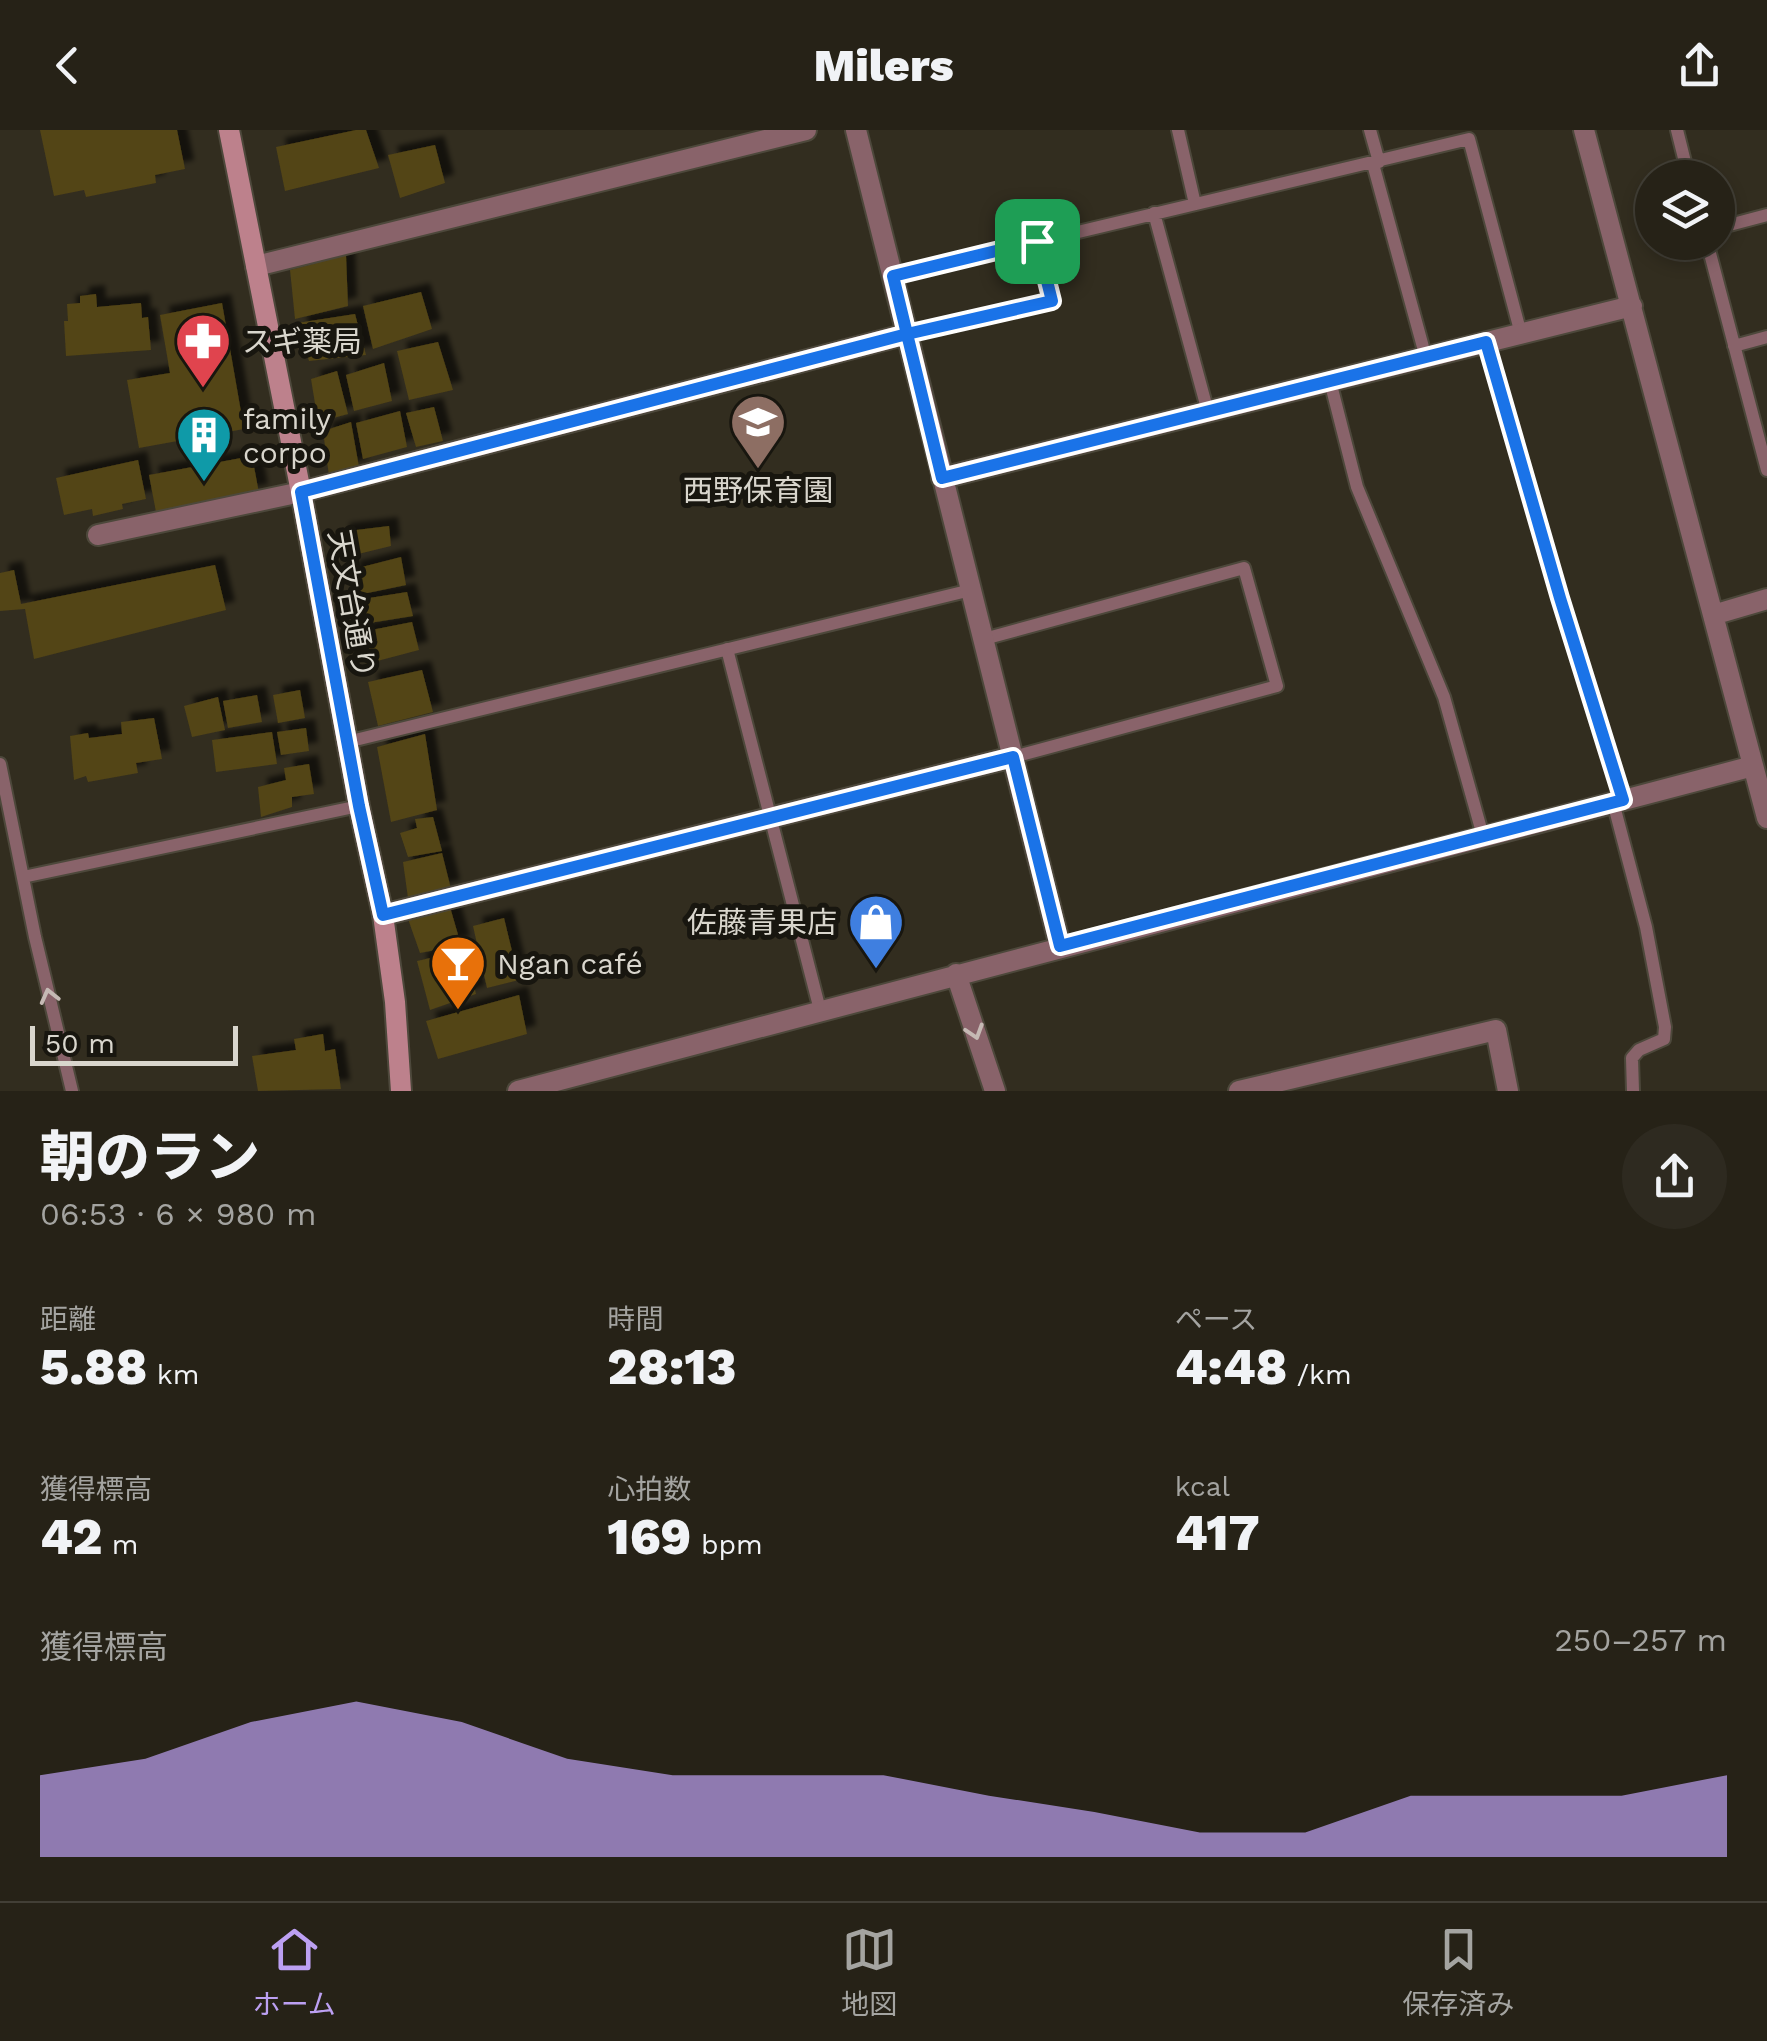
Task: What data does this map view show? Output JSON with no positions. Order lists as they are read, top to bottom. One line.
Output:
{"streets":{"main road":["天文台通り"]},"places":{"pharmacy":["スギ薬局"],"school or university":["西野保育園"],"building":["family corpo"],"shop":["佐藤青果店"],"bar":["Ngan café"]},"scale_bar":"50 m","page":{"header":"Milers","scale":"50 m","heading":["朝のラン","06:53 · 6 × 980 m"],"stats":[["距離","5.88 km"],["時間","28:13"],["ペース","4:48 /km"],["獲得標高","42 m"],["心拍数","169 bpm"],["kcal","417"]],"chart":["獲得標高","250–257 m"],"tabs":["ホーム","地図","保存済み"]}}
